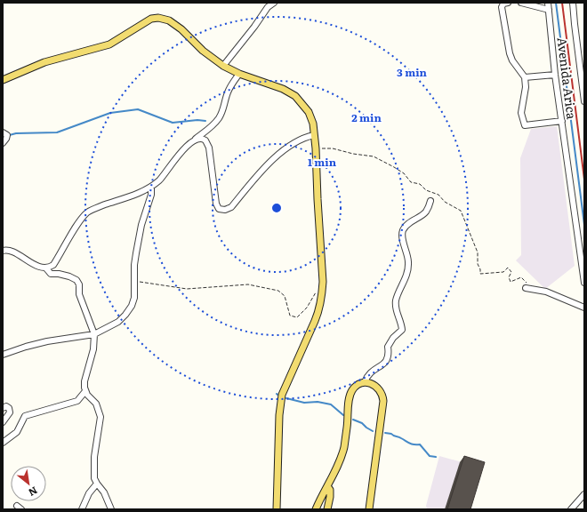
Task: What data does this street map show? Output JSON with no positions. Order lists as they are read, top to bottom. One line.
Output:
{"streets":{"street":["Avenida Arica"]},"north":"bottom right","rings":["3 min","2 min","1 min"]}
